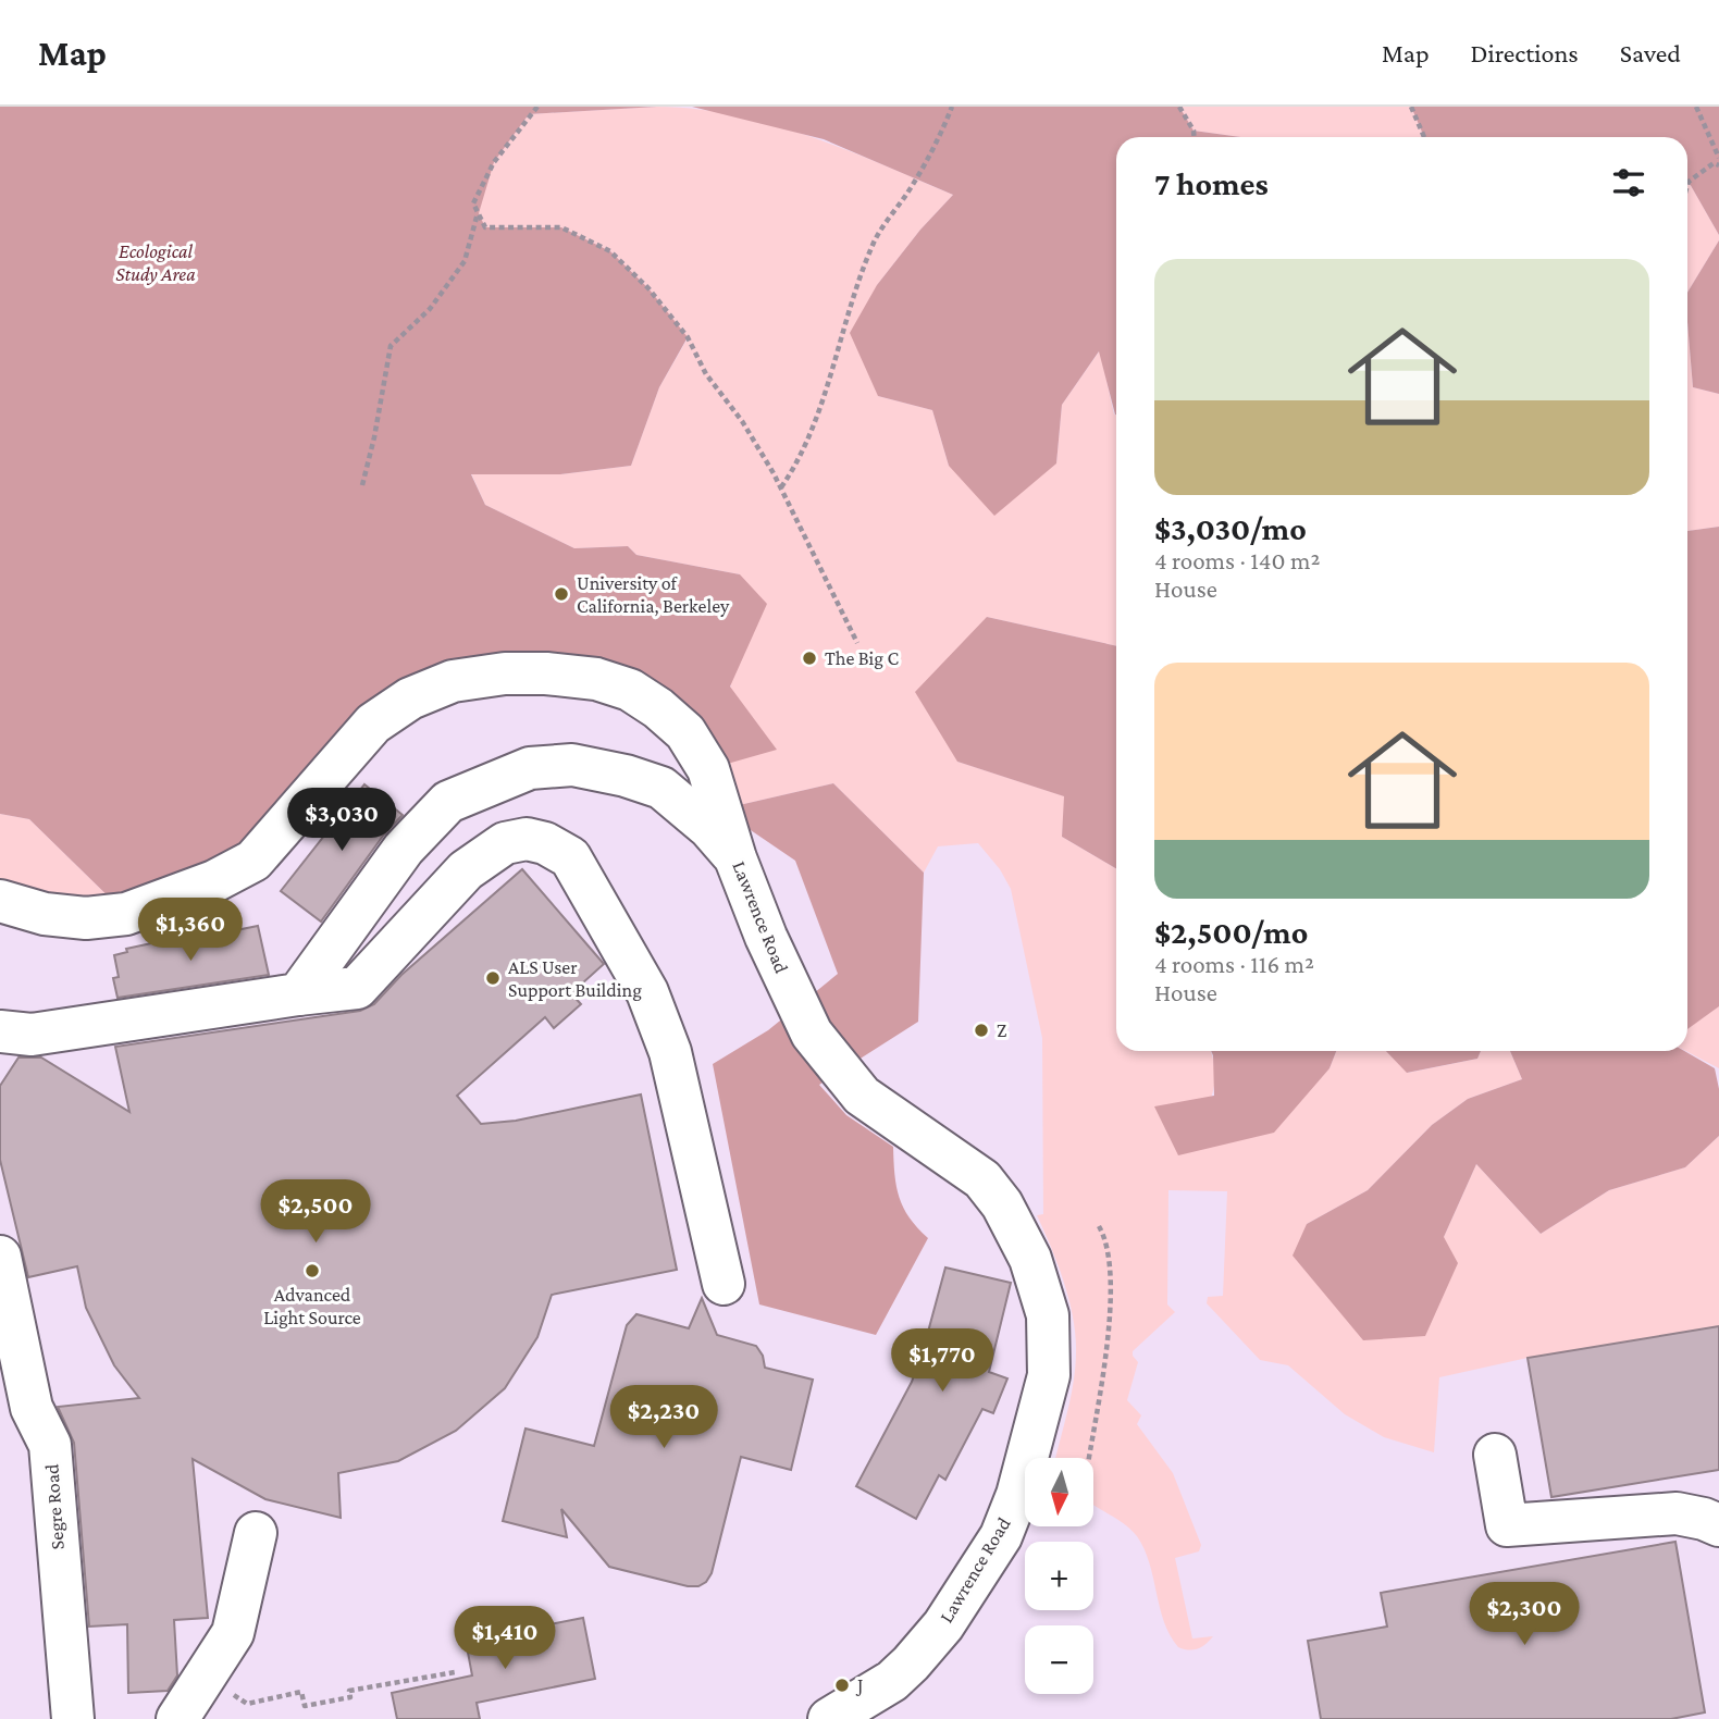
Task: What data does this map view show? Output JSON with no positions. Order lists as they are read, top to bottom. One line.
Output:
{"streets":{"lane":["Lawrence Road","Segre Road"]},"parks":["Ecological Study Area"],"places":["University of California, Berkeley","The Big C","ALS User Support Building","Z","Advanced Light Source","J"],"north":"bottom","page":{"header":"Map","nav":["Map","Directions","Saved"],"heading":"7 homes","list":[{"name":"$3,030/mo","note":"4 rooms · 140 m² · House"},{"name":"$2,500/mo","note":"4 rooms · 116 m² · House"}],"price":["$3,030","$1,360","$2,500","$1,770","$2,230","$2,300","$1,410"],"map_buttons":["+","−"]}}
